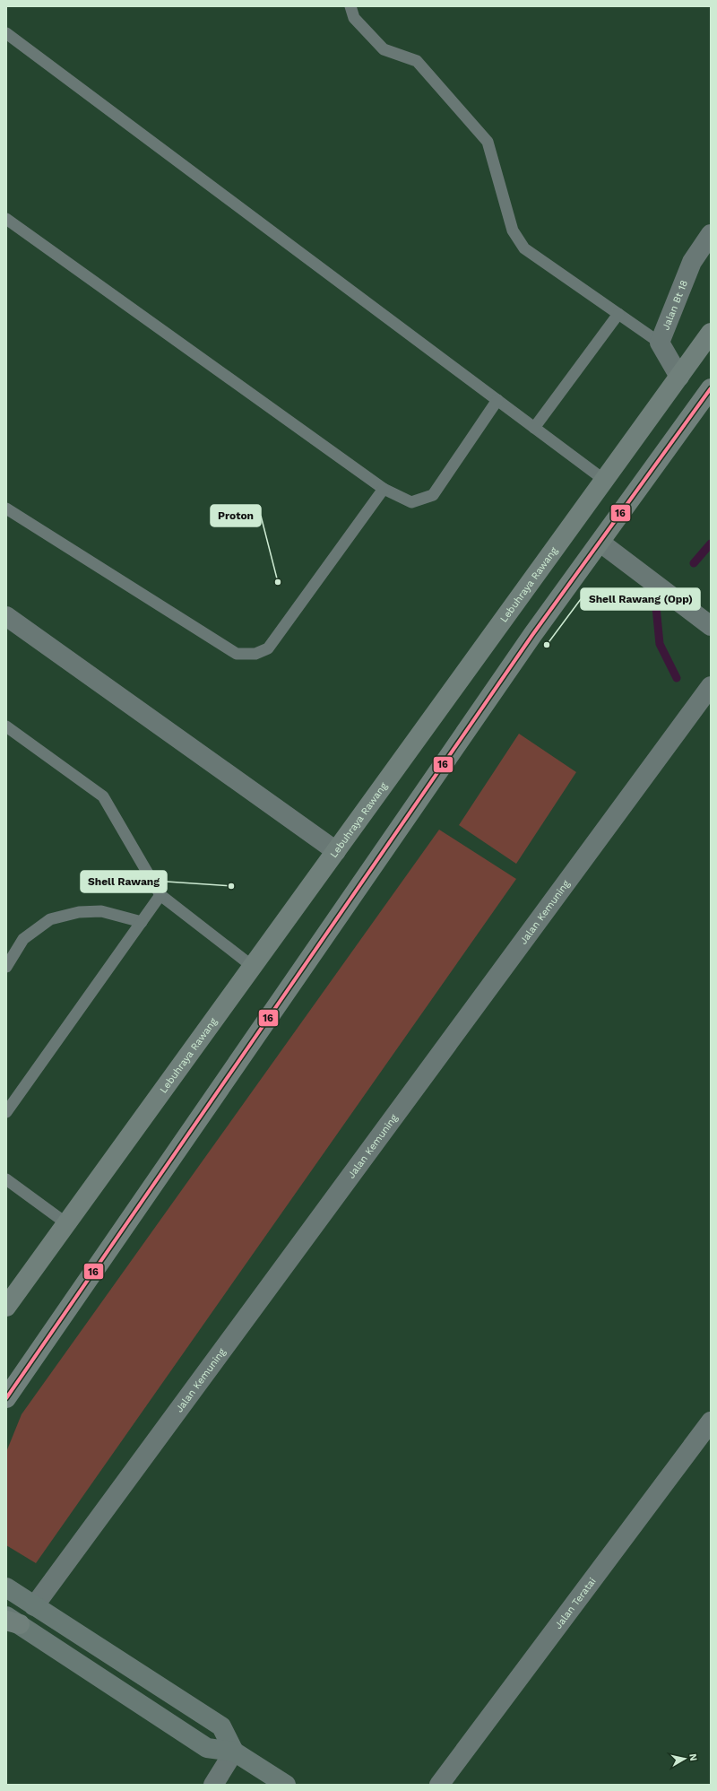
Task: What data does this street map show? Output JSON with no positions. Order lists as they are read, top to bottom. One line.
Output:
{"streets":{"main road":["Lebuhraya Rawang"],"street":["Jalan Bt 18","Jalan Kemuning","Jalan Teratai"]},"crossings":[["Jalan Bt 18","Lebuhraya Rawang"]],"places":["Proton","Shell Rawang (Opp)","Shell Rawang"],"lines":["transit line 16"],"north":"right"}
